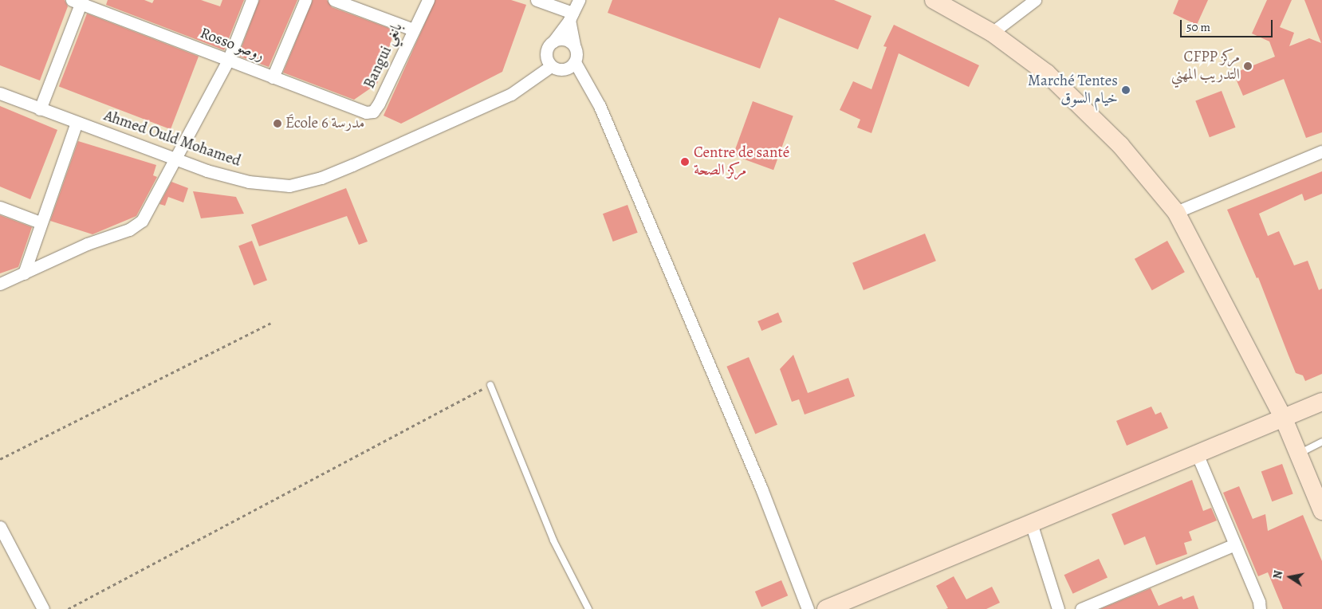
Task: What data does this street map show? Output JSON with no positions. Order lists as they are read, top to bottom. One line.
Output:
{"streets":{"street":["Rosso روصو","Bangui بانغي","Ahmed Ould Mohamed"]},"crossings":[["Rosso روصو","Bangui بانغي"]],"places":["CFPP مركز التدريب المهني","Marché Tentes خيام السوق","École 6 مدرسة","Centre de santé مركز الصحة"],"scale_bar":"50 m","north":"left"}
